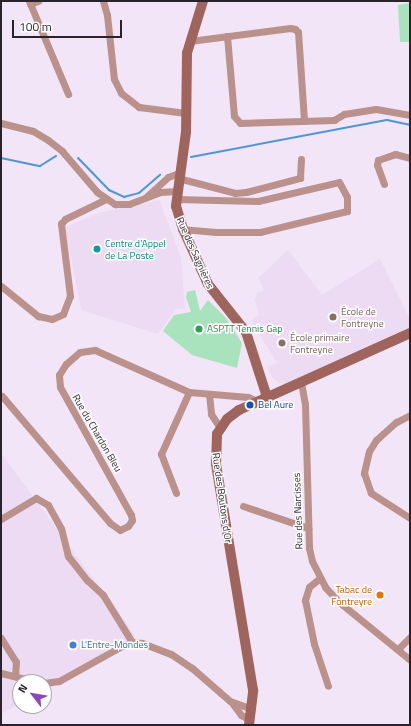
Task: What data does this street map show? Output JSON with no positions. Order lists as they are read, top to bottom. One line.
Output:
{"streets":{"main road":["Rue des Sagnières","Rue des Boutons d'Or"],"street":["Rue du Chardon Bleu","Rue des Narcisses"]},"crossings":[["Rue des Sagnières","Rue du Chardon Bleu"],["Rue des Sagnières","Rue des Boutons d'Or"],["Rue du Chardon Bleu","Rue des Boutons d'Or"],["Rue des Boutons d'Or","Rue des Narcisses"]],"places":["Centre d'Appel de La Poste","École de Fontreyne","ASPTT Tennis Gap","École primaire Fontreyne","Bel Aure","Tabac de Fontreyre","L'Entre-Mondes"],"scale_bar":"100 m","north":"top left"}
